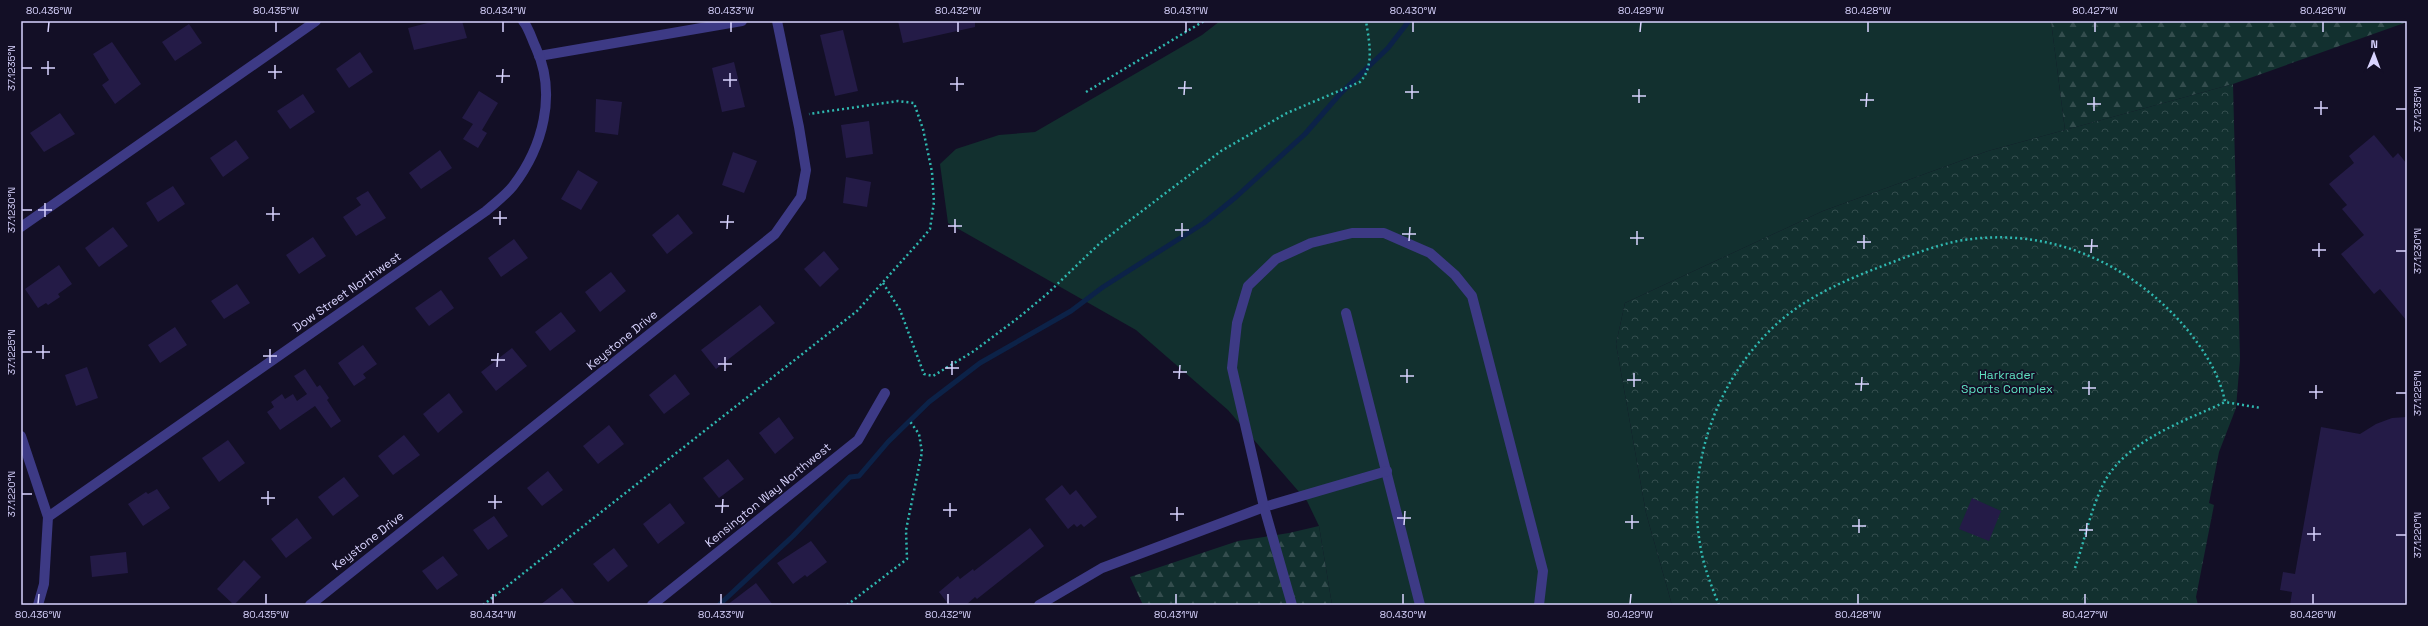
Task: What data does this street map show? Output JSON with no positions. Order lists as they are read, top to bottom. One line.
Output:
{"streets":{"street":["Dow Street Northwest","Keystone Drive","Kensington Way Northwest"]},"parks":["Harkrader Sports Complex"],"north":"top","coordinates":["80.436°W","80.435°W","80.434°W","80.433°W","80.432°W","80.431°W","80.430°W","80.429°W","80.428°W","80.427°W","80.426°W","37.1235°N","37.1230°N","37.1225°N","37.1220°N"]}
